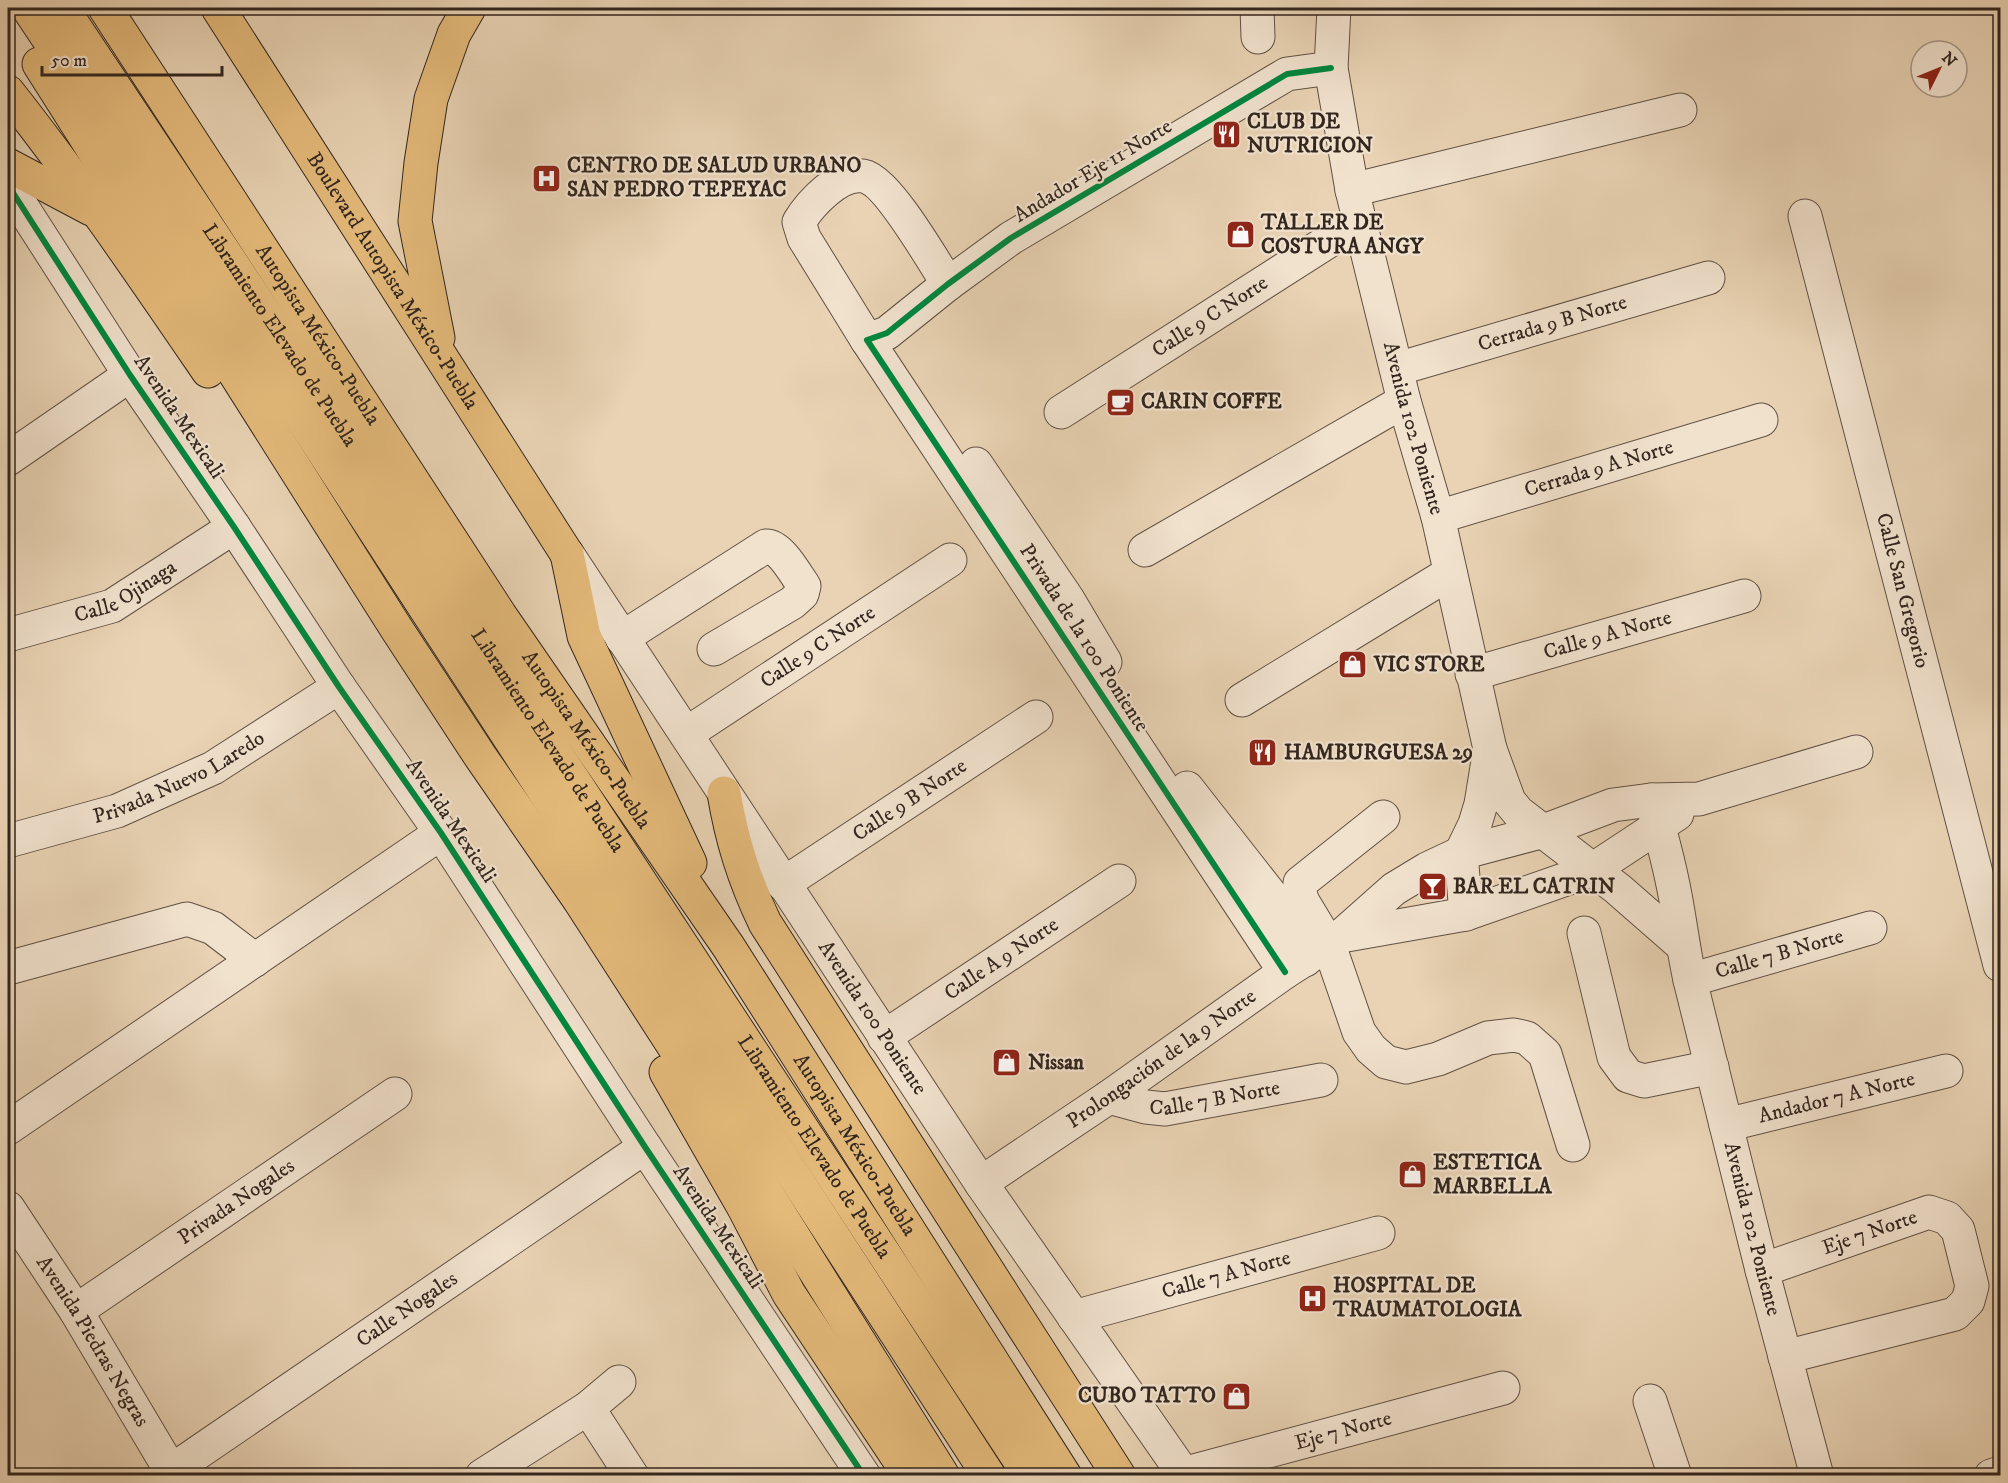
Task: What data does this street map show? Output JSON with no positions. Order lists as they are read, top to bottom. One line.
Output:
{"streets":{"main road":["Boulevard Autopista México-Puebla","Libramiento Elevado de Puebla","Autopista México-Puebla"],"street":["Andador Eje 11 Norte","Calle 9 C Norte","Cerrada 9 B Norte","Avenida Mexicali","Avenida 102 Poniente","Cerrada 9 A Norte","Calle Ojinaga","Calle San Gregorio","Calle 9 A Norte","Privada de la 100 Poniente","Privada Nuevo Laredo","Calle 9 B Norte","Calle 7 B Norte","Calle A 9 Norte","Avenida 100 Poniente","Prolongación de la 9 Norte","Andador 7 A Norte","Privada Nogales","Eje 7 Norte","Calle 7 A Norte","Calle Nogales","Avenida Piedras Negras"]},"crossings":[["Andador Eje 11 Norte","Avenida 102 Poniente"],["Andador Eje 11 Norte","Privada de la 100 Poniente"],["Boulevard Autopista México-Puebla","Avenida 100 Poniente"],["Calle 9 C Norte","Avenida 102 Poniente"],["Calle 9 C Norte","Avenida 100 Poniente"],["Cerrada 9 B Norte","Avenida 102 Poniente"],["Avenida Mexicali","Calle Ojinaga"],["Avenida Mexicali","Privada Nuevo Laredo"],["Avenida Mexicali","Calle Nogales"],["Avenida 102 Poniente","Cerrada 9 A Norte"],["Avenida 102 Poniente","Calle 9 A Norte"],["Avenida 102 Poniente","Calle 7 B Norte"],["Avenida 102 Poniente","Prolongación de la 9 Norte"],["Avenida 102 Poniente","Andador 7 A Norte"],["Avenida 102 Poniente","Eje 7 Norte"],["Privada de la 100 Poniente","Prolongación de la 9 Norte"],["Calle 9 B Norte","Avenida 100 Poniente"],["Calle 7 B Norte","Prolongación de la 9 Norte"],["Calle A 9 Norte","Avenida 100 Poniente"],["Avenida 100 Poniente","Prolongación de la 9 Norte"],["Avenida 100 Poniente","Eje 7 Norte"],["Avenida 100 Poniente","Calle 7 A Norte"],["Privada Nogales","Avenida Piedras Negras"],["Calle Nogales","Avenida Piedras Negras"]],"places":{"restaurant":["CLUB DE NUTRICION","HAMBURGUESA 29"],"hospital":["CENTRO DE SALUD URBANO SAN PEDRO TEPEYAC","HOSPITAL DE TRAUMATOLOGIA"],"shop":["TALLER DE COSTURA ANGY","VIC STORE","Nissan","ESTETICA MARBELLA","CUBO TATTO"],"cafe":["CARIN COFFE"],"bar":["BAR EL CATRIN"]},"scale_bar":"50 m","north":"top right"}
